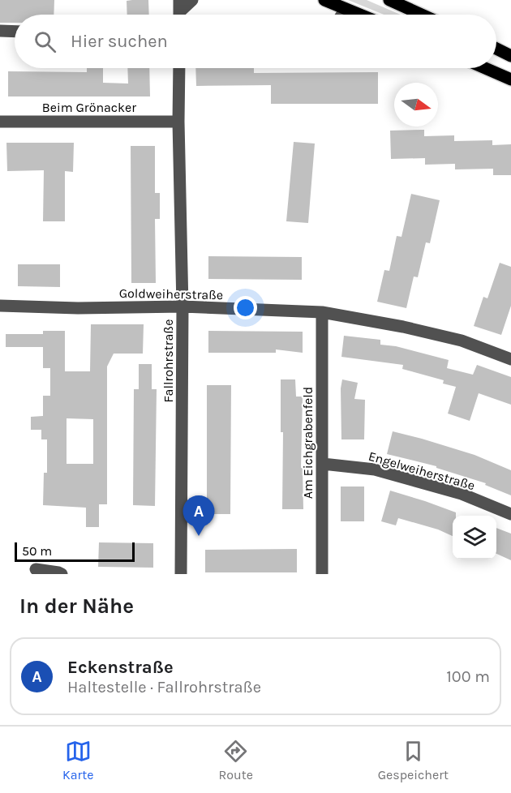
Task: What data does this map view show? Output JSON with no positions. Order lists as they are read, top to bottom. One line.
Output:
{"streets":{"street":["Beim Grönacker","Goldweiherstraße","Fallrohrstraße","Am Eichgrabenfeld","Engelweiherstraße"]},"crossings":[["Beim Grönacker","Fallrohrstraße"],["Goldweiherstraße","Fallrohrstraße"],["Goldweiherstraße","Am Eichgrabenfeld"],["Am Eichgrabenfeld","Engelweiherstraße"]],"scale_bar":"50 m","north":"right","page":{"search":"Hier suchen","pins":"A","scale":"50 m","heading":"In der Nähe","list":[{"mark":"A","name":"Eckenstraße","note":"Haltestelle · Fallrohrstraße","value":"100 m"}],"nav":["Karte","Route","Gespeichert"]}}
